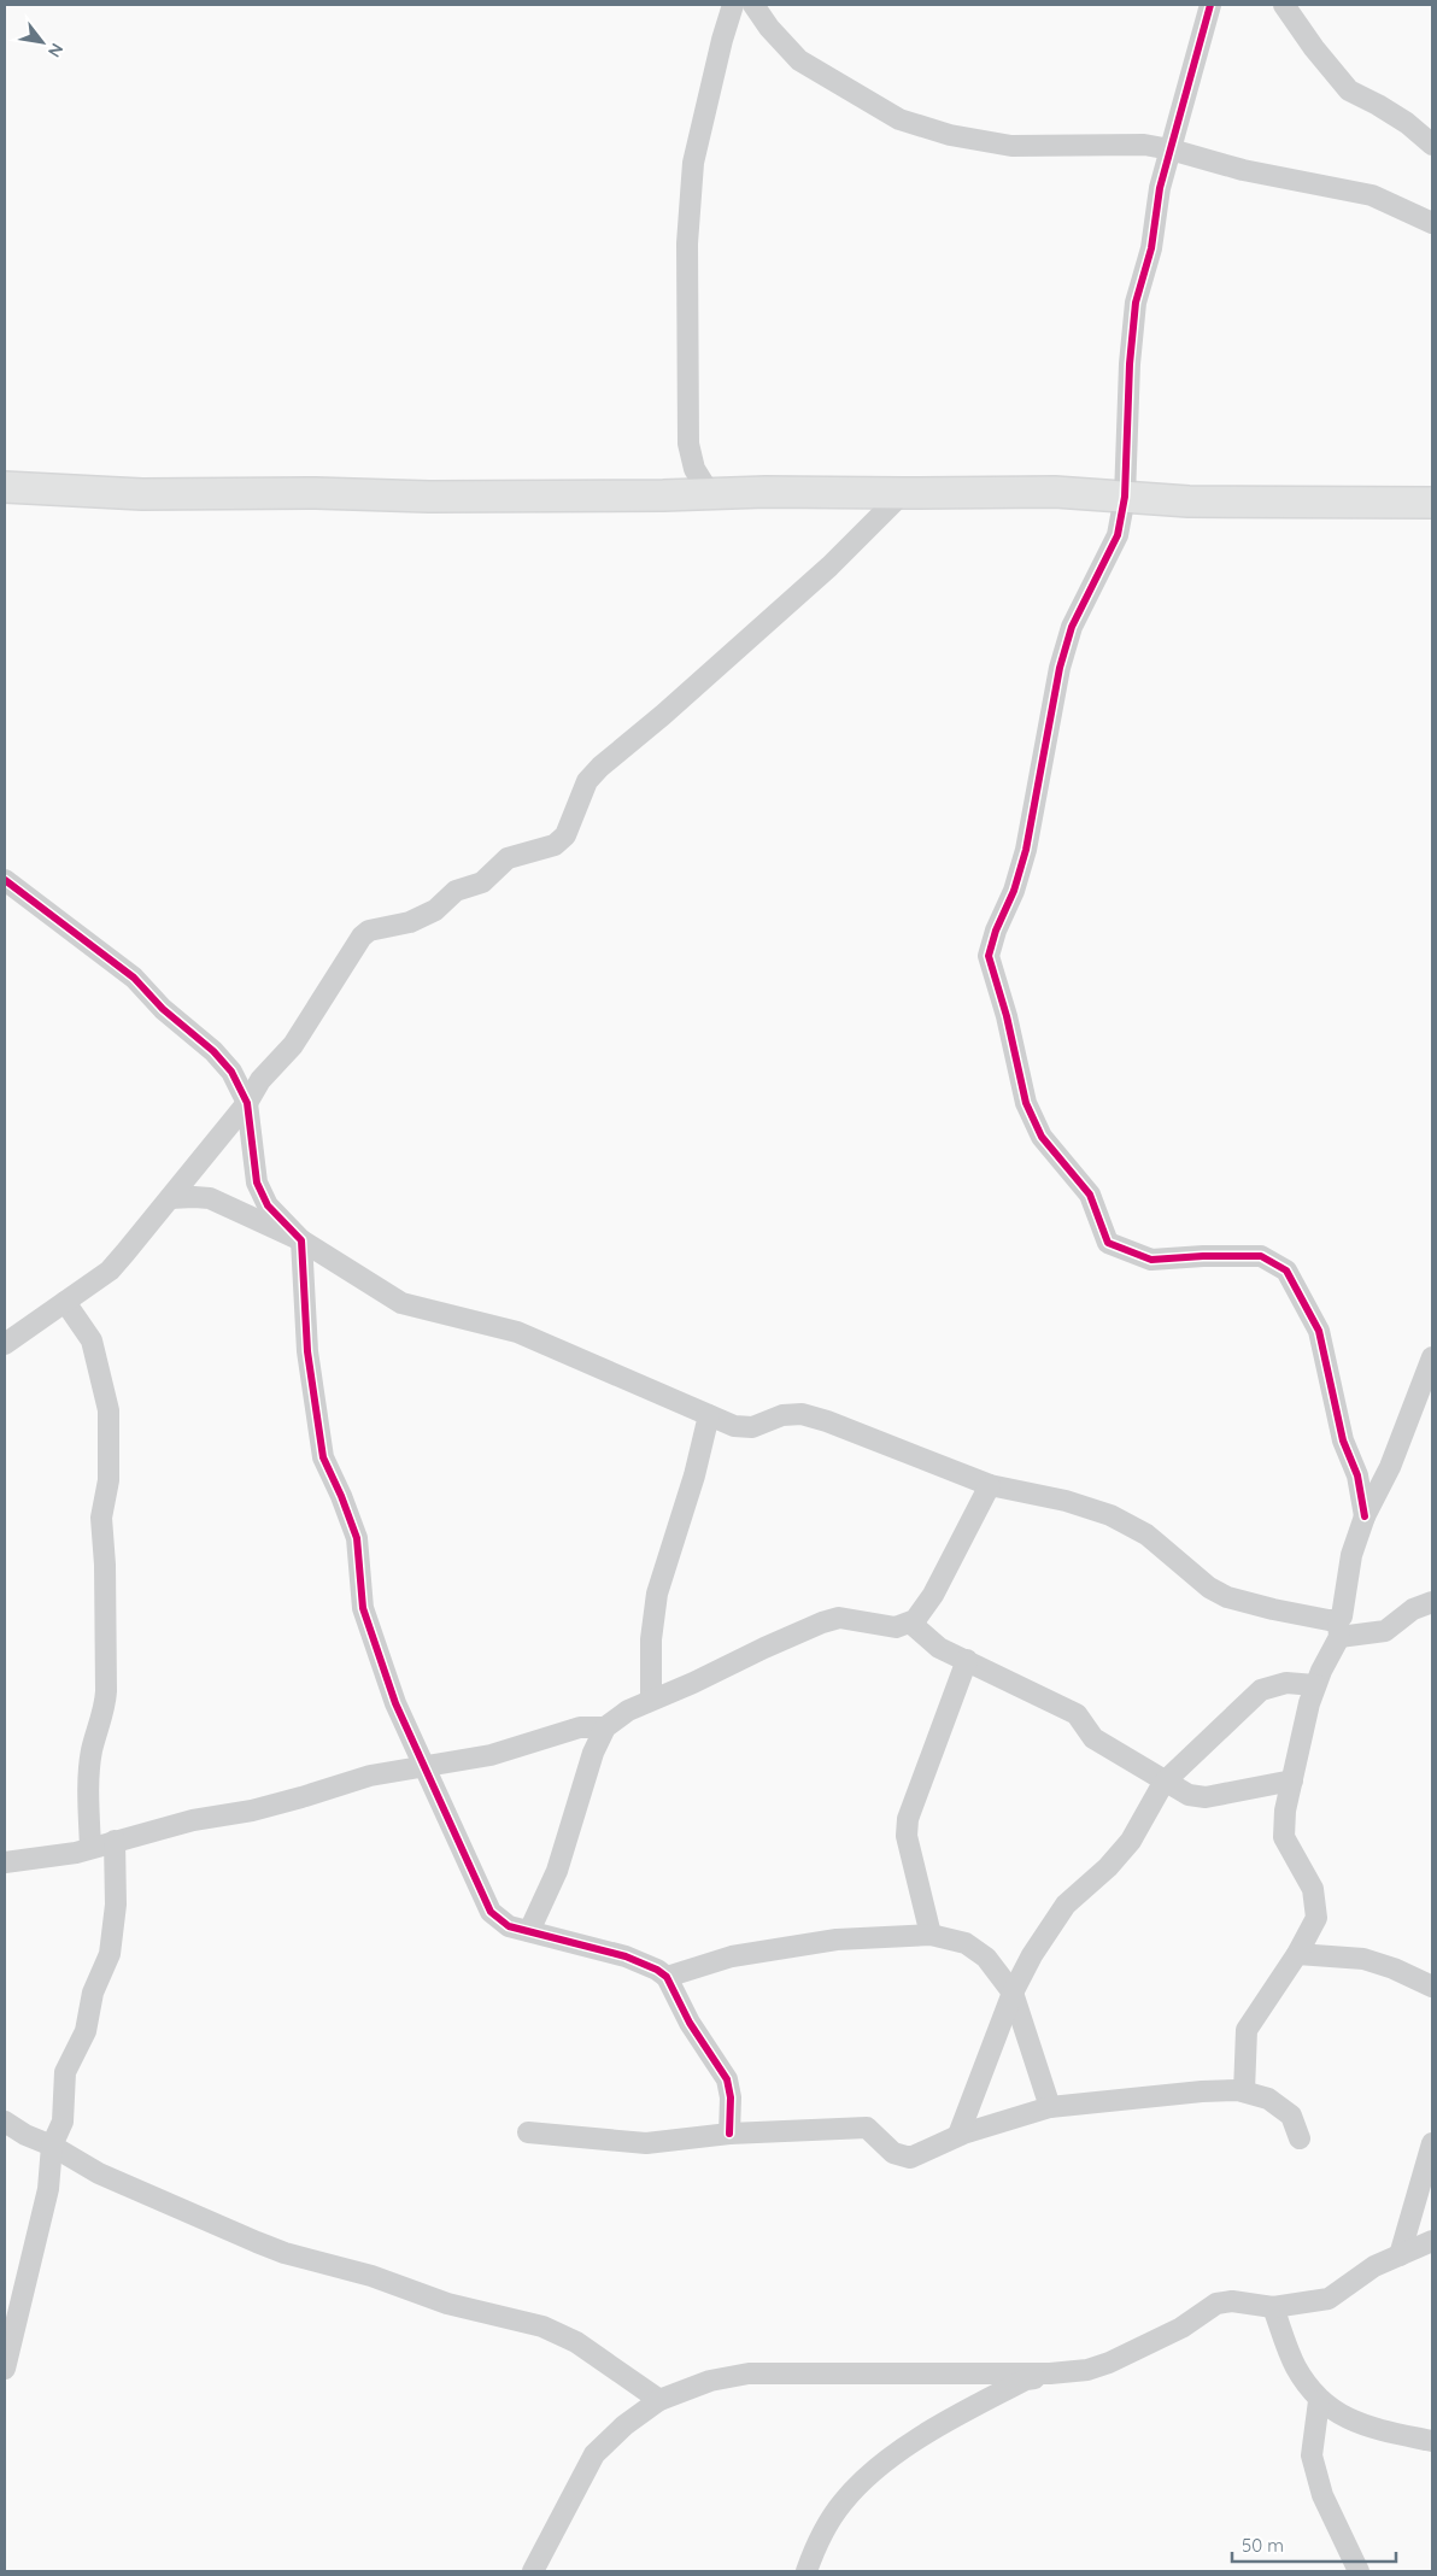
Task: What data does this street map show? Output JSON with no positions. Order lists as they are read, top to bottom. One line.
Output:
{"scale_bar":"50 m","north":"bottom right"}
